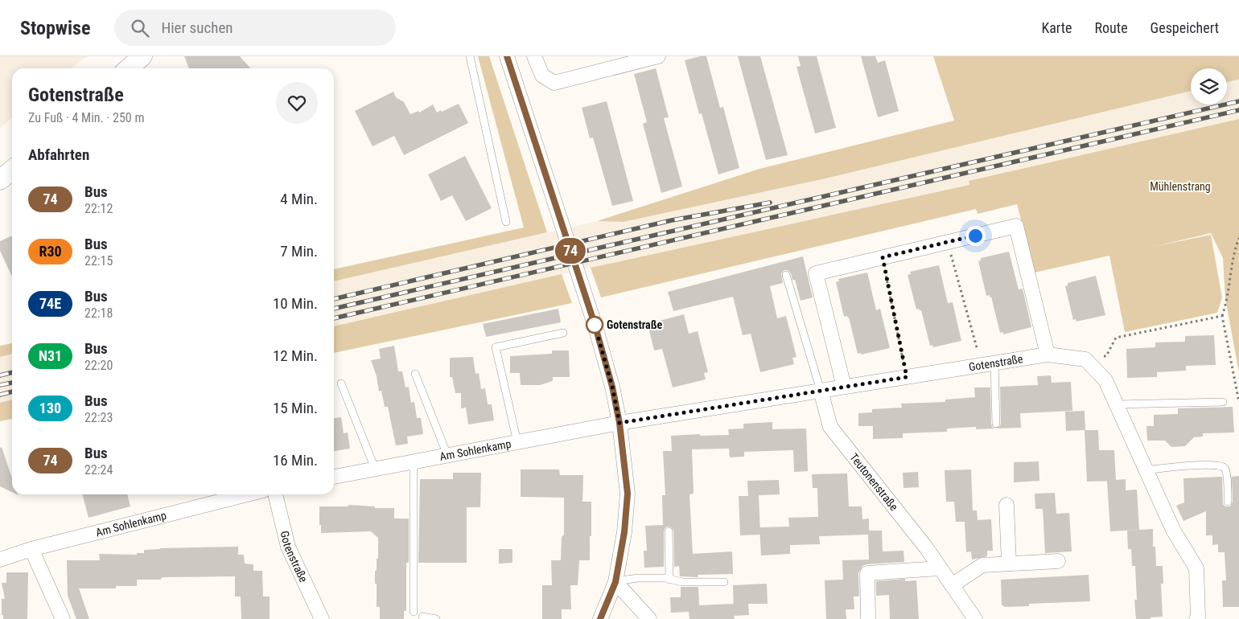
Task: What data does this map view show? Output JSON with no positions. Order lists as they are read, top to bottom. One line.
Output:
{"streets":{"street":["Gotenstraße","Am Sohlenkamp","Teutonenstraße"]},"crossings":[["Gotenstraße","Am Sohlenkamp"],["Gotenstraße","Teutonenstraße"]],"parks":["Mühlenstrang"],"places":["Gotenstraße"],"lines":["bus line 74"],"page":{"header":"Stopwise","search":"Hier suchen","nav":["Karte","Route","Gespeichert"],"on_map":"74","heading":[["Gotenstraße","Zu Fuß · 4 Min. · 250 m"],"Abfahrten"],"list":[{"mark":"74","name":"Bus","note":"22:12","value":"4 Min."},{"mark":"R30","name":"Bus","note":"22:15","value":"7 Min."},{"mark":"74E","name":"Bus","note":"22:18","value":"10 Min."},{"mark":"N31","name":"Bus","note":"22:20","value":"12 Min."},{"mark":"130","name":"Bus","note":"22:23","value":"15 Min."},{"mark":"74","name":"Bus","note":"22:24","value":"16 Min."}]}}
